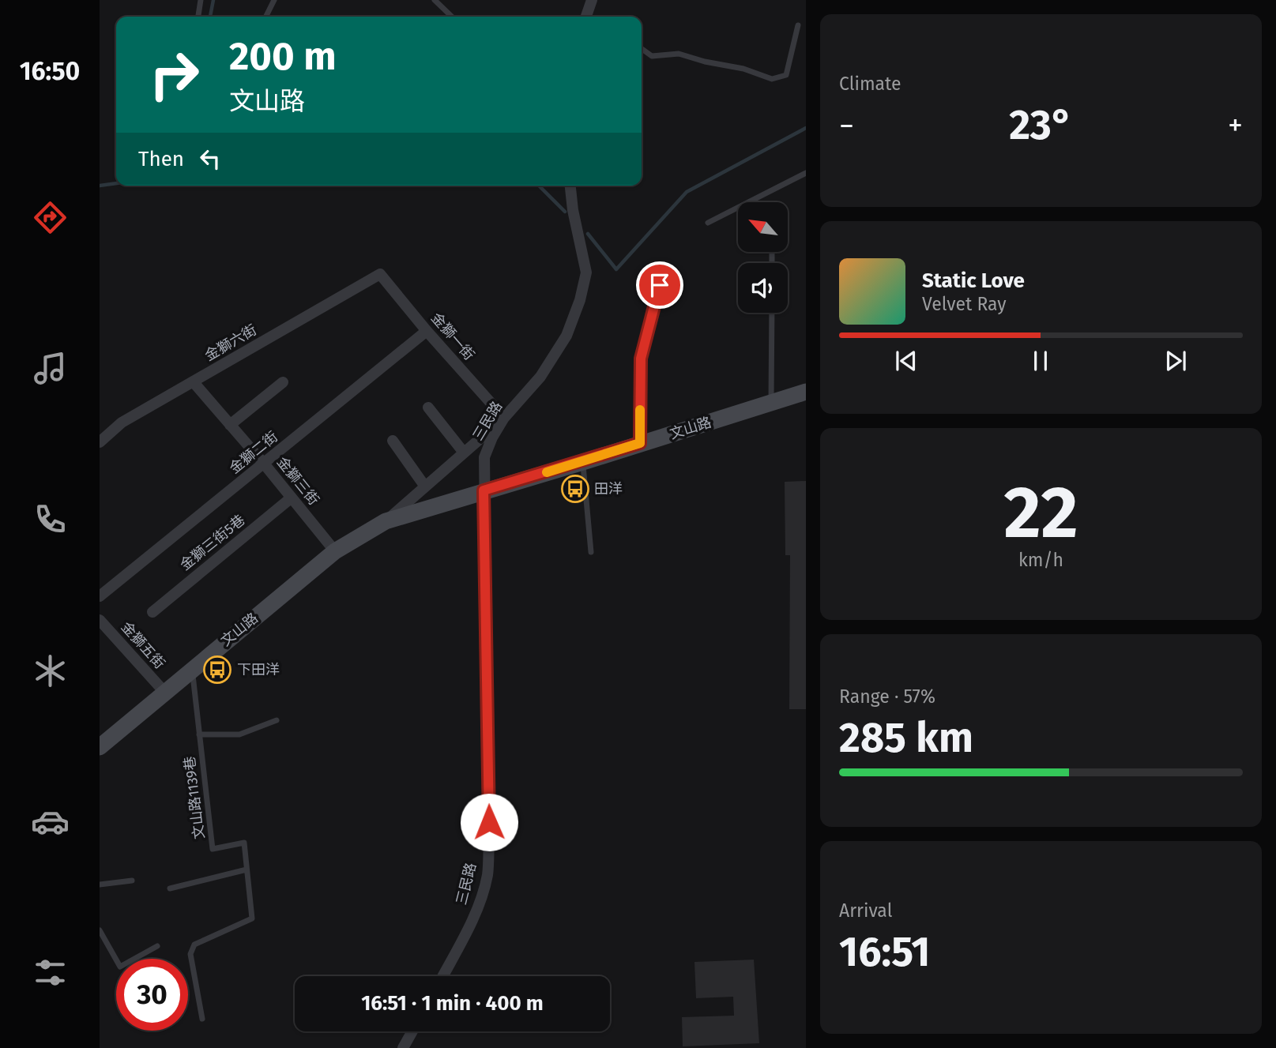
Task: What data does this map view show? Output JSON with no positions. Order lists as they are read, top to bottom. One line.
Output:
{"streets":{"main road":["文山路"],"street":["金獅一街","金獅六街","三民路","金獅二街","金獅三街","金獅三街5巷","金獅五街"],"lane":["文山路1139巷"]},"crossings":[["金獅一街","金獅六街"],["金獅一街","三民路"],["金獅一街","文山路"],["金獅一街","金獅二街"],["金獅六街","金獅三街"],["三民路","文山路"],["文山路","金獅三街"],["文山路","金獅五街"],["文山路","文山路1139巷"],["金獅二街","金獅三街"],["金獅三街","金獅三街5巷"]],"places":{"bus stop":["田洋","下田洋"]},"north":"top left","page":{"tabs":"16:50","tile":["Climate",["22","km/h"],["Range · 57%","285 km"],["Arrival","16:51"]],"turn":["200 m","文山路"],"heat":["−","23°","+"],"then":"Then","song":["Static Love","Velvet Ray"],"limit":"30","trip":"16:51 · 1 min · 400 m"}}
